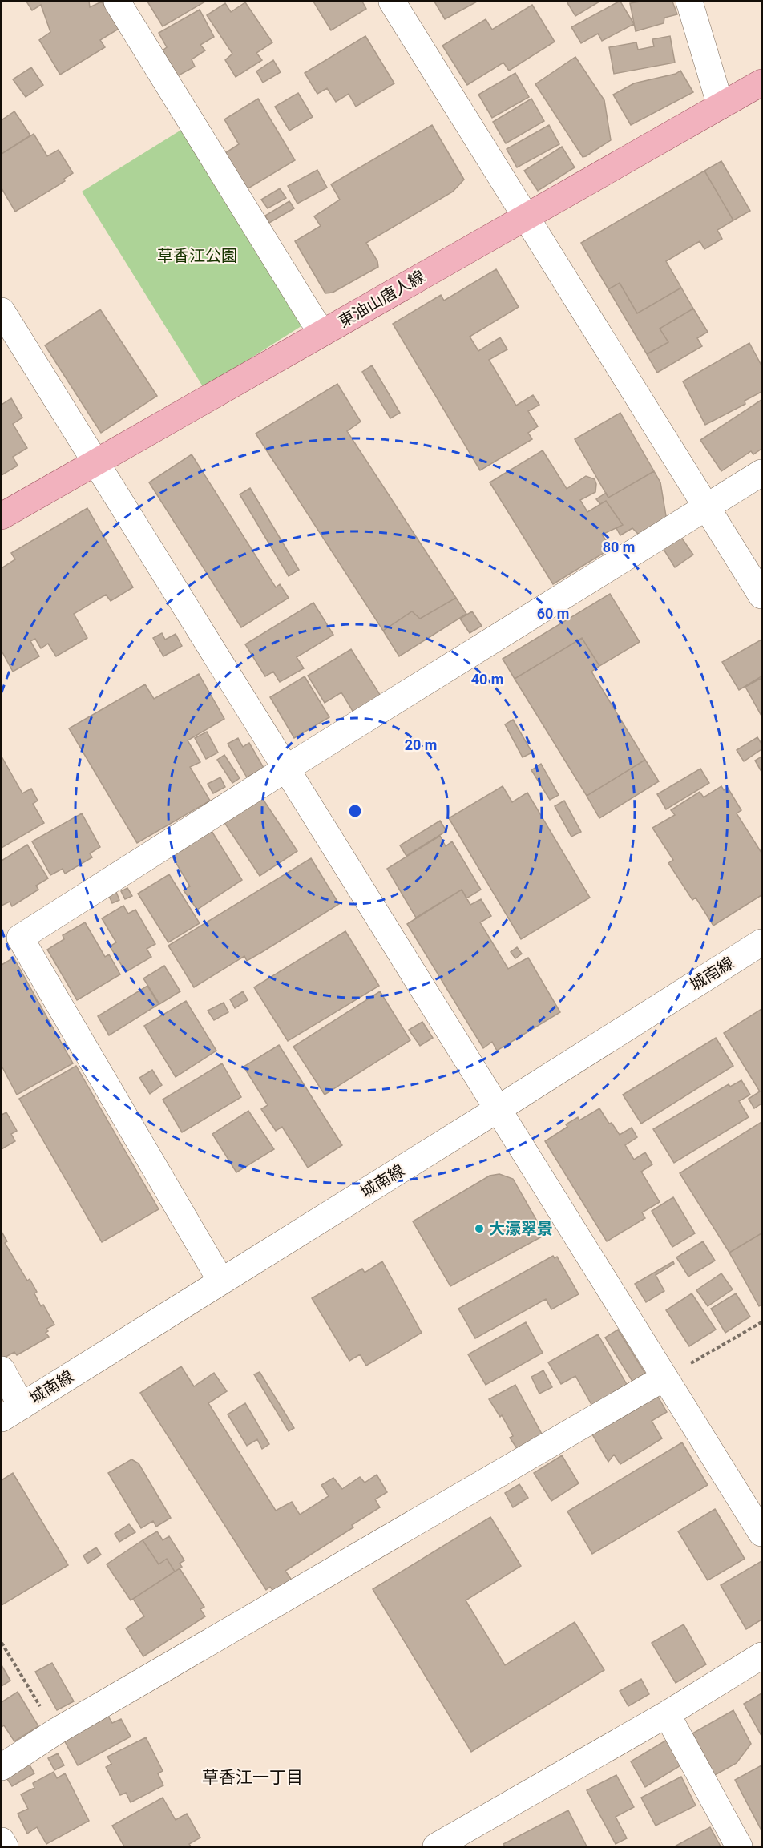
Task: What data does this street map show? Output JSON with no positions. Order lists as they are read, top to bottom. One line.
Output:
{"streets":{"main road":["東油山唐人線"],"street":["城南線"]},"districts":["草香江一丁目"],"parks":["草香江公園"],"places":["大濠翠景"],"rings":["80 m","60 m","40 m","20 m"]}
